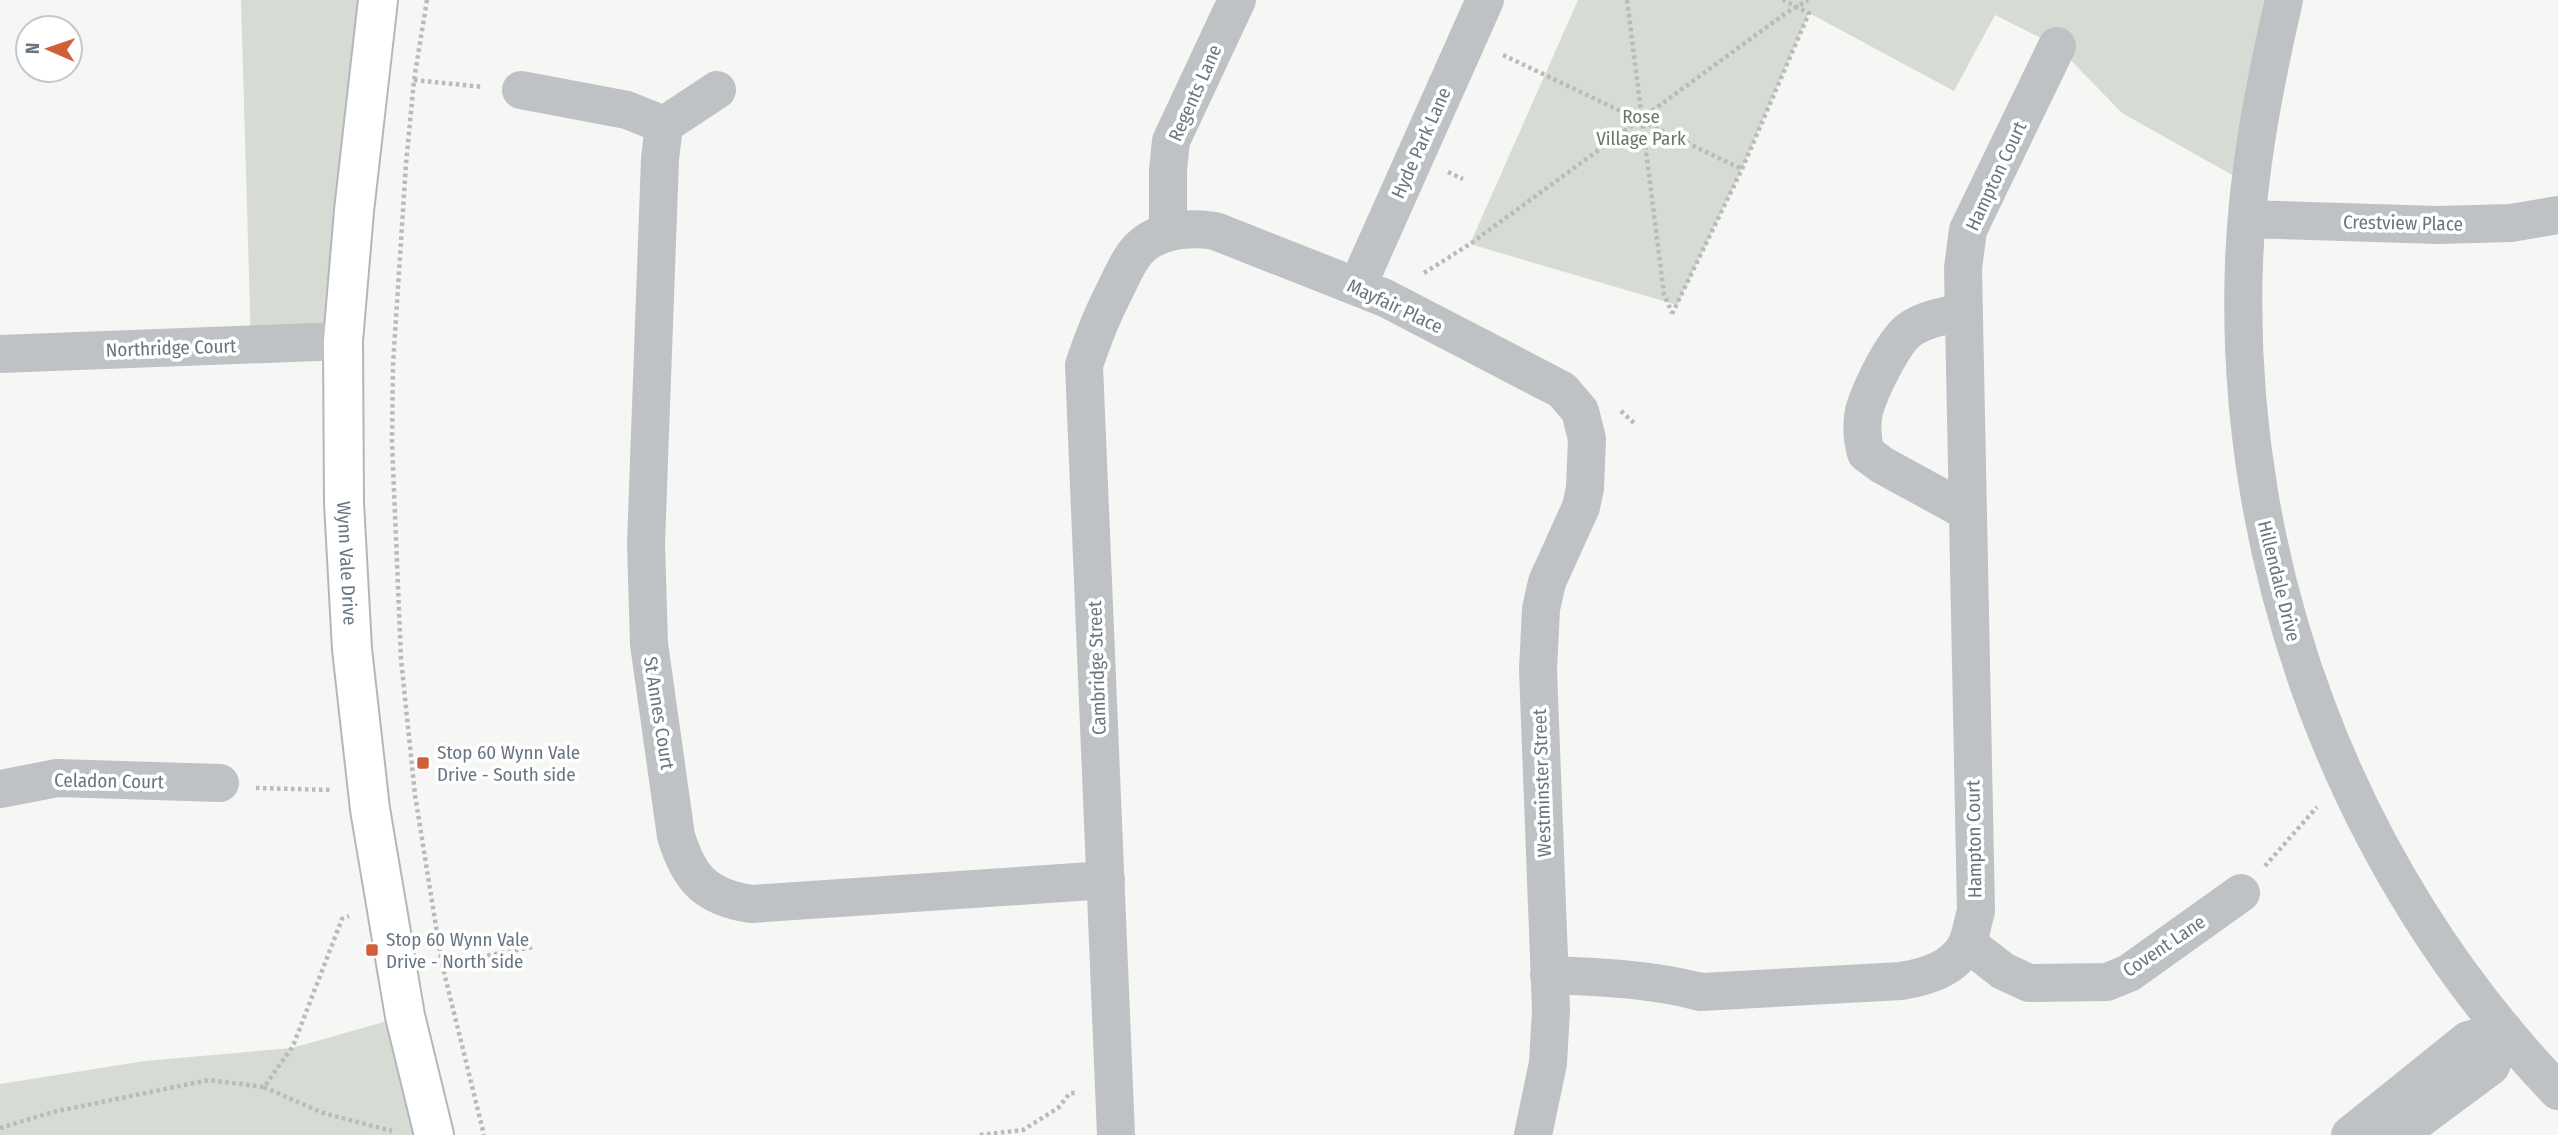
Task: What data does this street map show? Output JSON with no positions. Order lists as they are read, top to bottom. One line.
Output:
{"streets":{"main road":["Wynn Vale Drive"],"street":["Regents Lane","Hyde Park Lane","Hampton Court","Crestview Place","Mayfair Place","Northridge Court","Hillendale Drive","Cambridge Street","St Annes Court","Celadon Court","Westminster Street","Covent Lane"]},"crossings":[["Regents Lane","Mayfair Place"],["Regents Lane","Cambridge Street"],["Hyde Park Lane","Mayfair Place"],["Hampton Court","Covent Lane"],["Crestview Place","Hillendale Drive"],["Mayfair Place","Cambridge Street"],["Mayfair Place","Westminster Street"],["Northridge Court","Wynn Vale Drive"],["Cambridge Street","St Annes Court"]],"parks":["Rose Village Park"],"places":{"transit":["Stop 60 Wynn Vale Drive - South side","Stop 60 Wynn Vale Drive - North side"]},"north":"left"}
